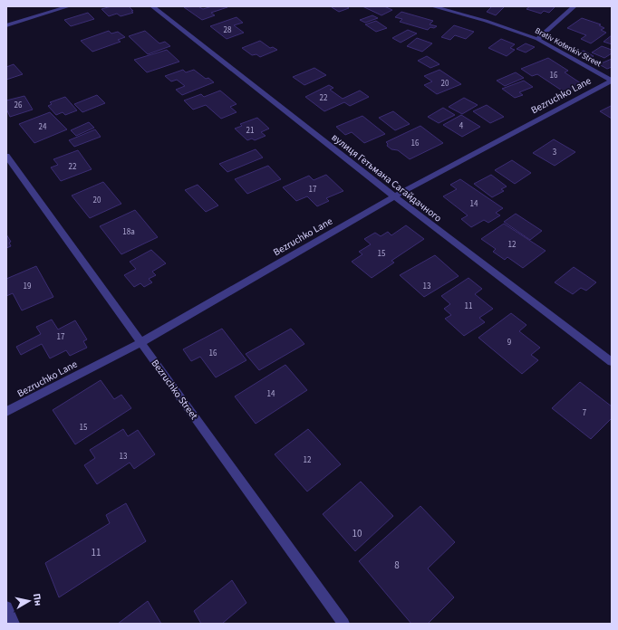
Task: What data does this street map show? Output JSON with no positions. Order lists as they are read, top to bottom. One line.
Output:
{"streets":{"street":["Brativ Kotenkiv Street","Bezruchko Lane","вулиця Гетьмана Сагайдачного","Bezruchko Street"]},"crossings":[["Brativ Kotenkiv Street","Bezruchko Lane"],["Bezruchko Lane","вулиця Гетьмана Сагайдачного"],["Bezruchko Lane","Bezruchko Street"]],"house_numbers":["28","16","20","22","26","4","24","21","16","3","22","17","20","14","18а","12","15","19","13","11","17","9","16","14","7","15","13","12","10","11","8"],"north":"right"}
